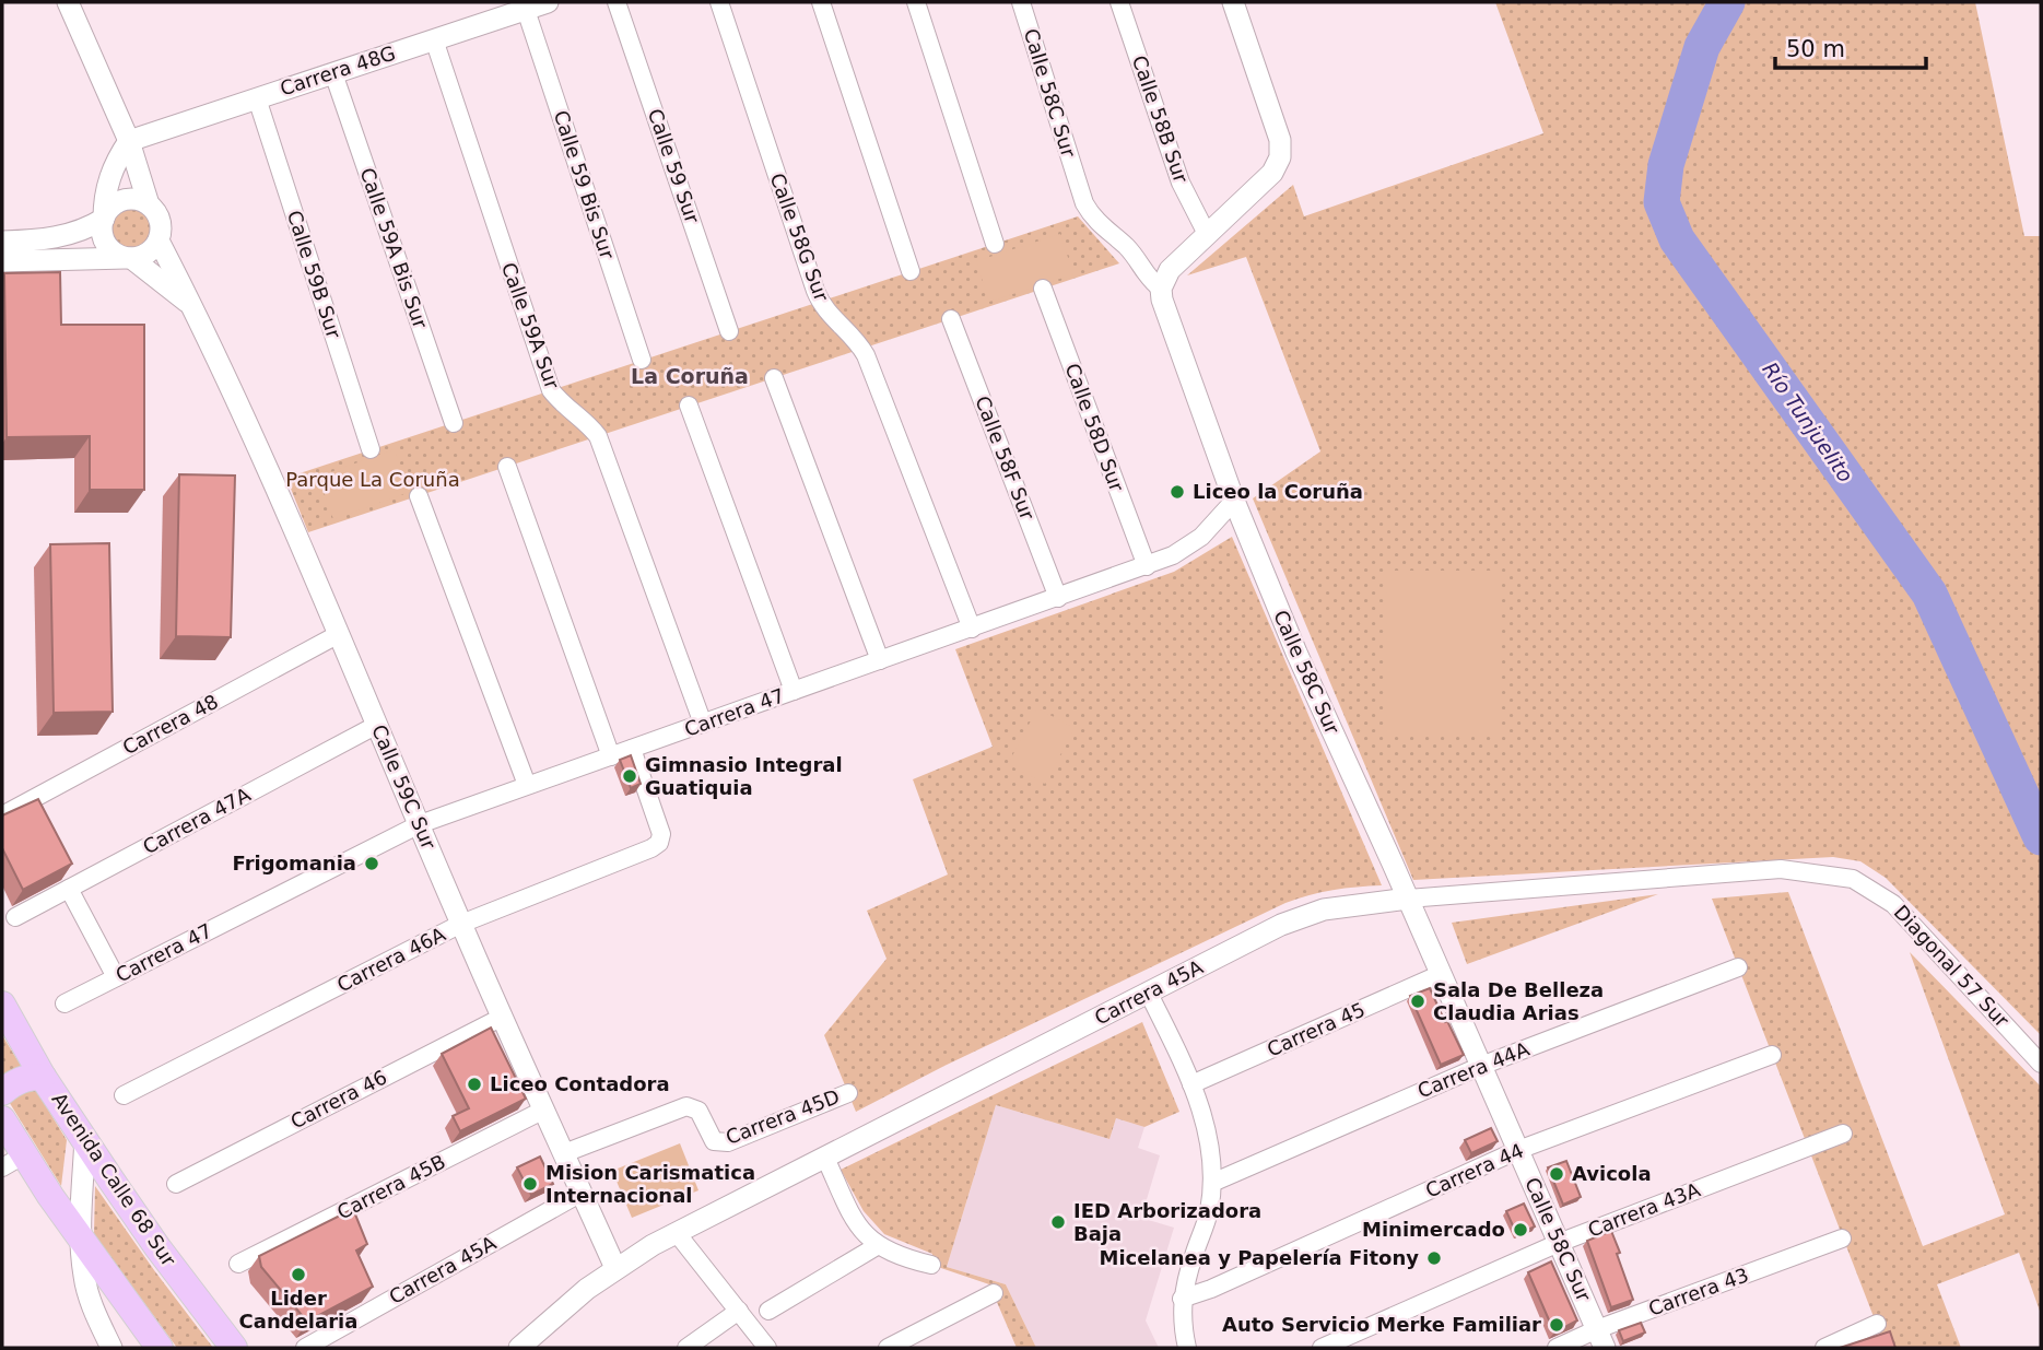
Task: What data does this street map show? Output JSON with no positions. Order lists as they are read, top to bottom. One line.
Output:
{"streets":{"main road":["Avenida Calle 68 Sur"],"street":["Carrera 48G","Calle 58C Sur","Calle 58B Sur","Calle 59 Sur","Calle 59 Bis Sur","Calle 58G Sur","Calle 59A Bis Sur","Calle 59B Sur","Calle 59A Sur","Calle 58D Sur","Calle 58F Sur","Carrera 47","Carrera 48","Calle 59C Sur","Carrera 47A","Carrera 46A","Diagonal 57 Sur","Carrera 45A","Carrera 45","Carrera 44A","Carrera 46","Carrera 45D","Carrera 44","Carrera 45B","Carrera 43A","Carrera 43"]},"crossings":[["Carrera 48G","Calle 59 Bis Sur"],["Carrera 48G","Calle 59A Bis Sur"],["Carrera 48G","Calle 59B Sur"],["Carrera 48G","Calle 59A Sur"],["Calle 58C Sur","Carrera 47"],["Calle 58C Sur","Carrera 45A"],["Calle 58C Sur","Carrera 45"],["Calle 58C Sur","Carrera 44A"],["Calle 58C Sur","Carrera 44"],["Calle 58C Sur","Carrera 43A"],["Calle 58C Sur","Carrera 43"],["Calle 58G Sur","Carrera 47"],["Calle 59A Sur","Carrera 47"],["Calle 58D Sur","Carrera 47"],["Calle 58F Sur","Carrera 47"],["Carrera 47","Calle 59C Sur"],["Carrera 47","Carrera 46A"],["Carrera 48","Calle 59C Sur"],["Calle 59C Sur","Carrera 47A"],["Calle 59C Sur","Carrera 46A"],["Calle 59C Sur","Carrera 45A"],["Calle 59C Sur","Carrera 46"],["Calle 59C Sur","Carrera 45D"],["Calle 59C Sur","Carrera 45B"],["Diagonal 57 Sur","Carrera 45A"]],"districts":["La Coruña"],"water":["Río Tunjuelito"],"parks":["Parque La Coruña"],"places":["Liceo la Coruña","Gimnasio Integral Guatiquia","Frigomania","Sala De Belleza Claudia Arias","Liceo Contadora","Avicola","Mision Carismatica Internacional","IED Arborizadora Baja","Minimercado","Micelanea y Papelería Fitony","Lider Candelaria","Auto Servicio Merke Familiar"],"scale_bar":"50 m"}
